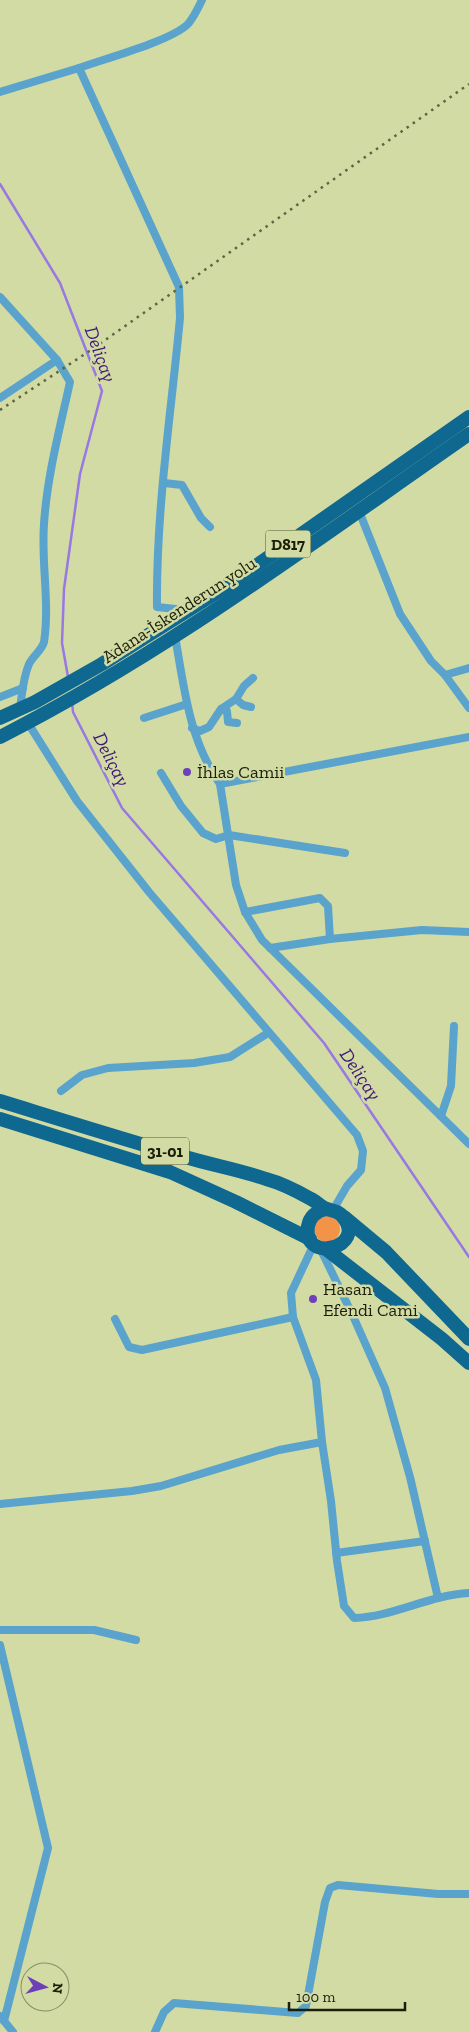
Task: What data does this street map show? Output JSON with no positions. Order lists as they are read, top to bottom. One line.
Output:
{"streets":{"highway":["D817","Adana-İskenderun yolu","31-01"]},"water":["Deliçay"],"places":["İhlas Camii","Hasan Efendi Cami"],"scale_bar":"100 m","north":"right"}
